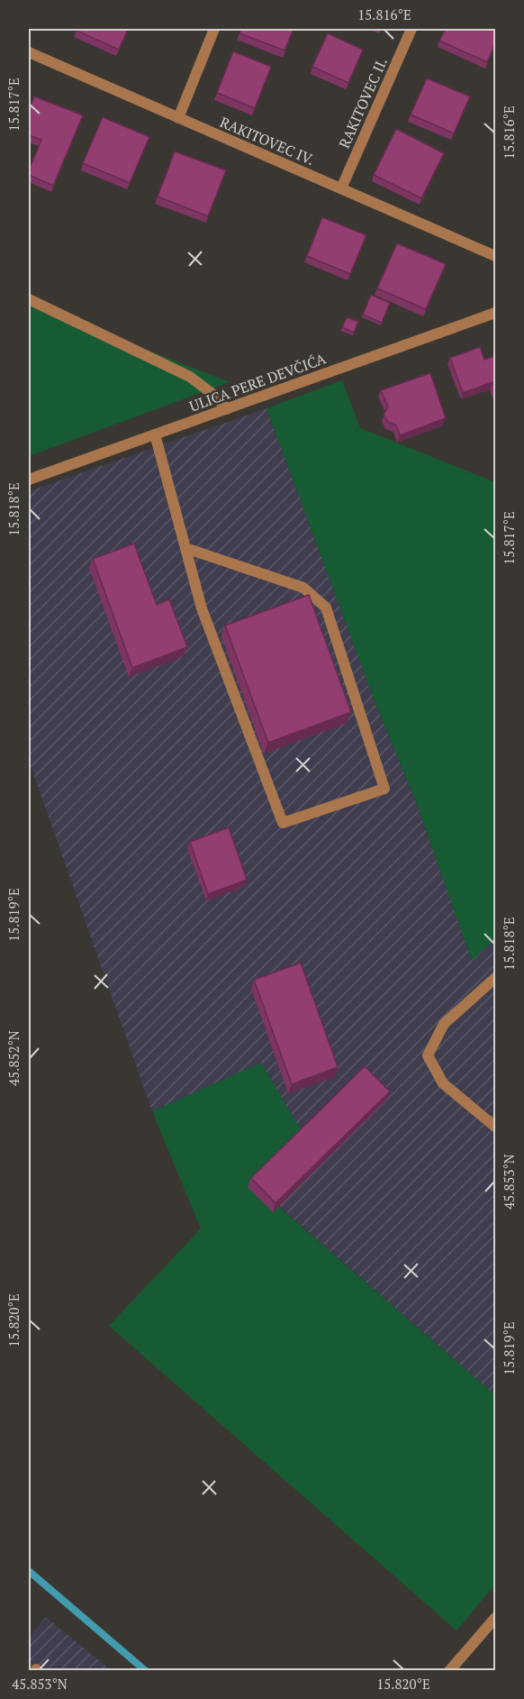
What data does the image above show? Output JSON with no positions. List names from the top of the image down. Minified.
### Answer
{"streets":{"street":["RAKITOVEC II.","RAKITOVEC IV.","ULICA PERE DEVČIĆA"]},"crossings":[["RAKITOVEC II.","RAKITOVEC IV."]],"coordinates":["15.816°E","15.817°E","15.818°E","15.819°E","45.852°N","45.853°N","15.820°E"]}
